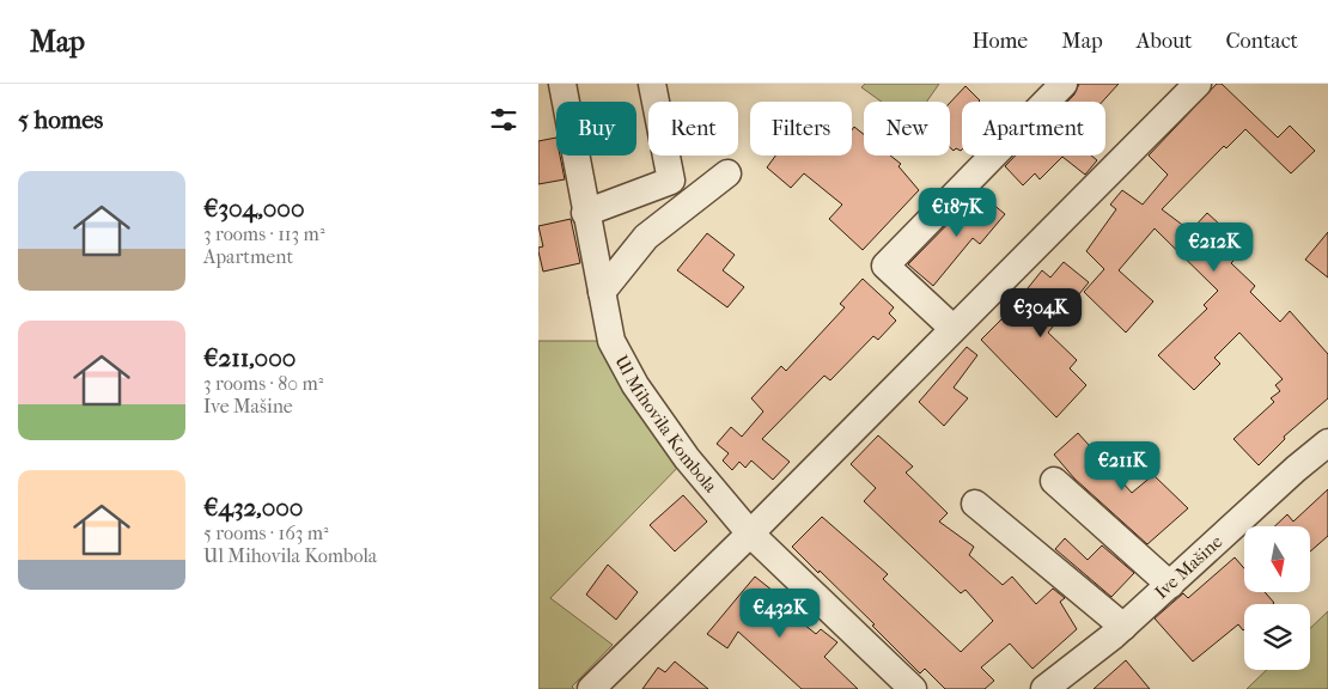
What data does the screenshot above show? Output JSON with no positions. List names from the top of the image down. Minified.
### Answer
{"streets":{"street":["Ul Mihovila Kombola","Ive Mašine"]},"north":"bottom","page":{"header":"Map","nav":["Home","Map","About","Contact"],"heading":"5 homes","chip":["Buy","Rent","Filters","New","Apartment"],"list":[{"name":"€304,000","note":"3 rooms · 113 m² · Apartment"},{"name":"€211,000","note":"3 rooms · 80 m² · Ive Mašine"},{"name":"€432,000","note":"5 rooms · 163 m² · Ul Mihovila Kombola"}],"price":["€187K","€212K","€304K","€211K","€432K"]}}
